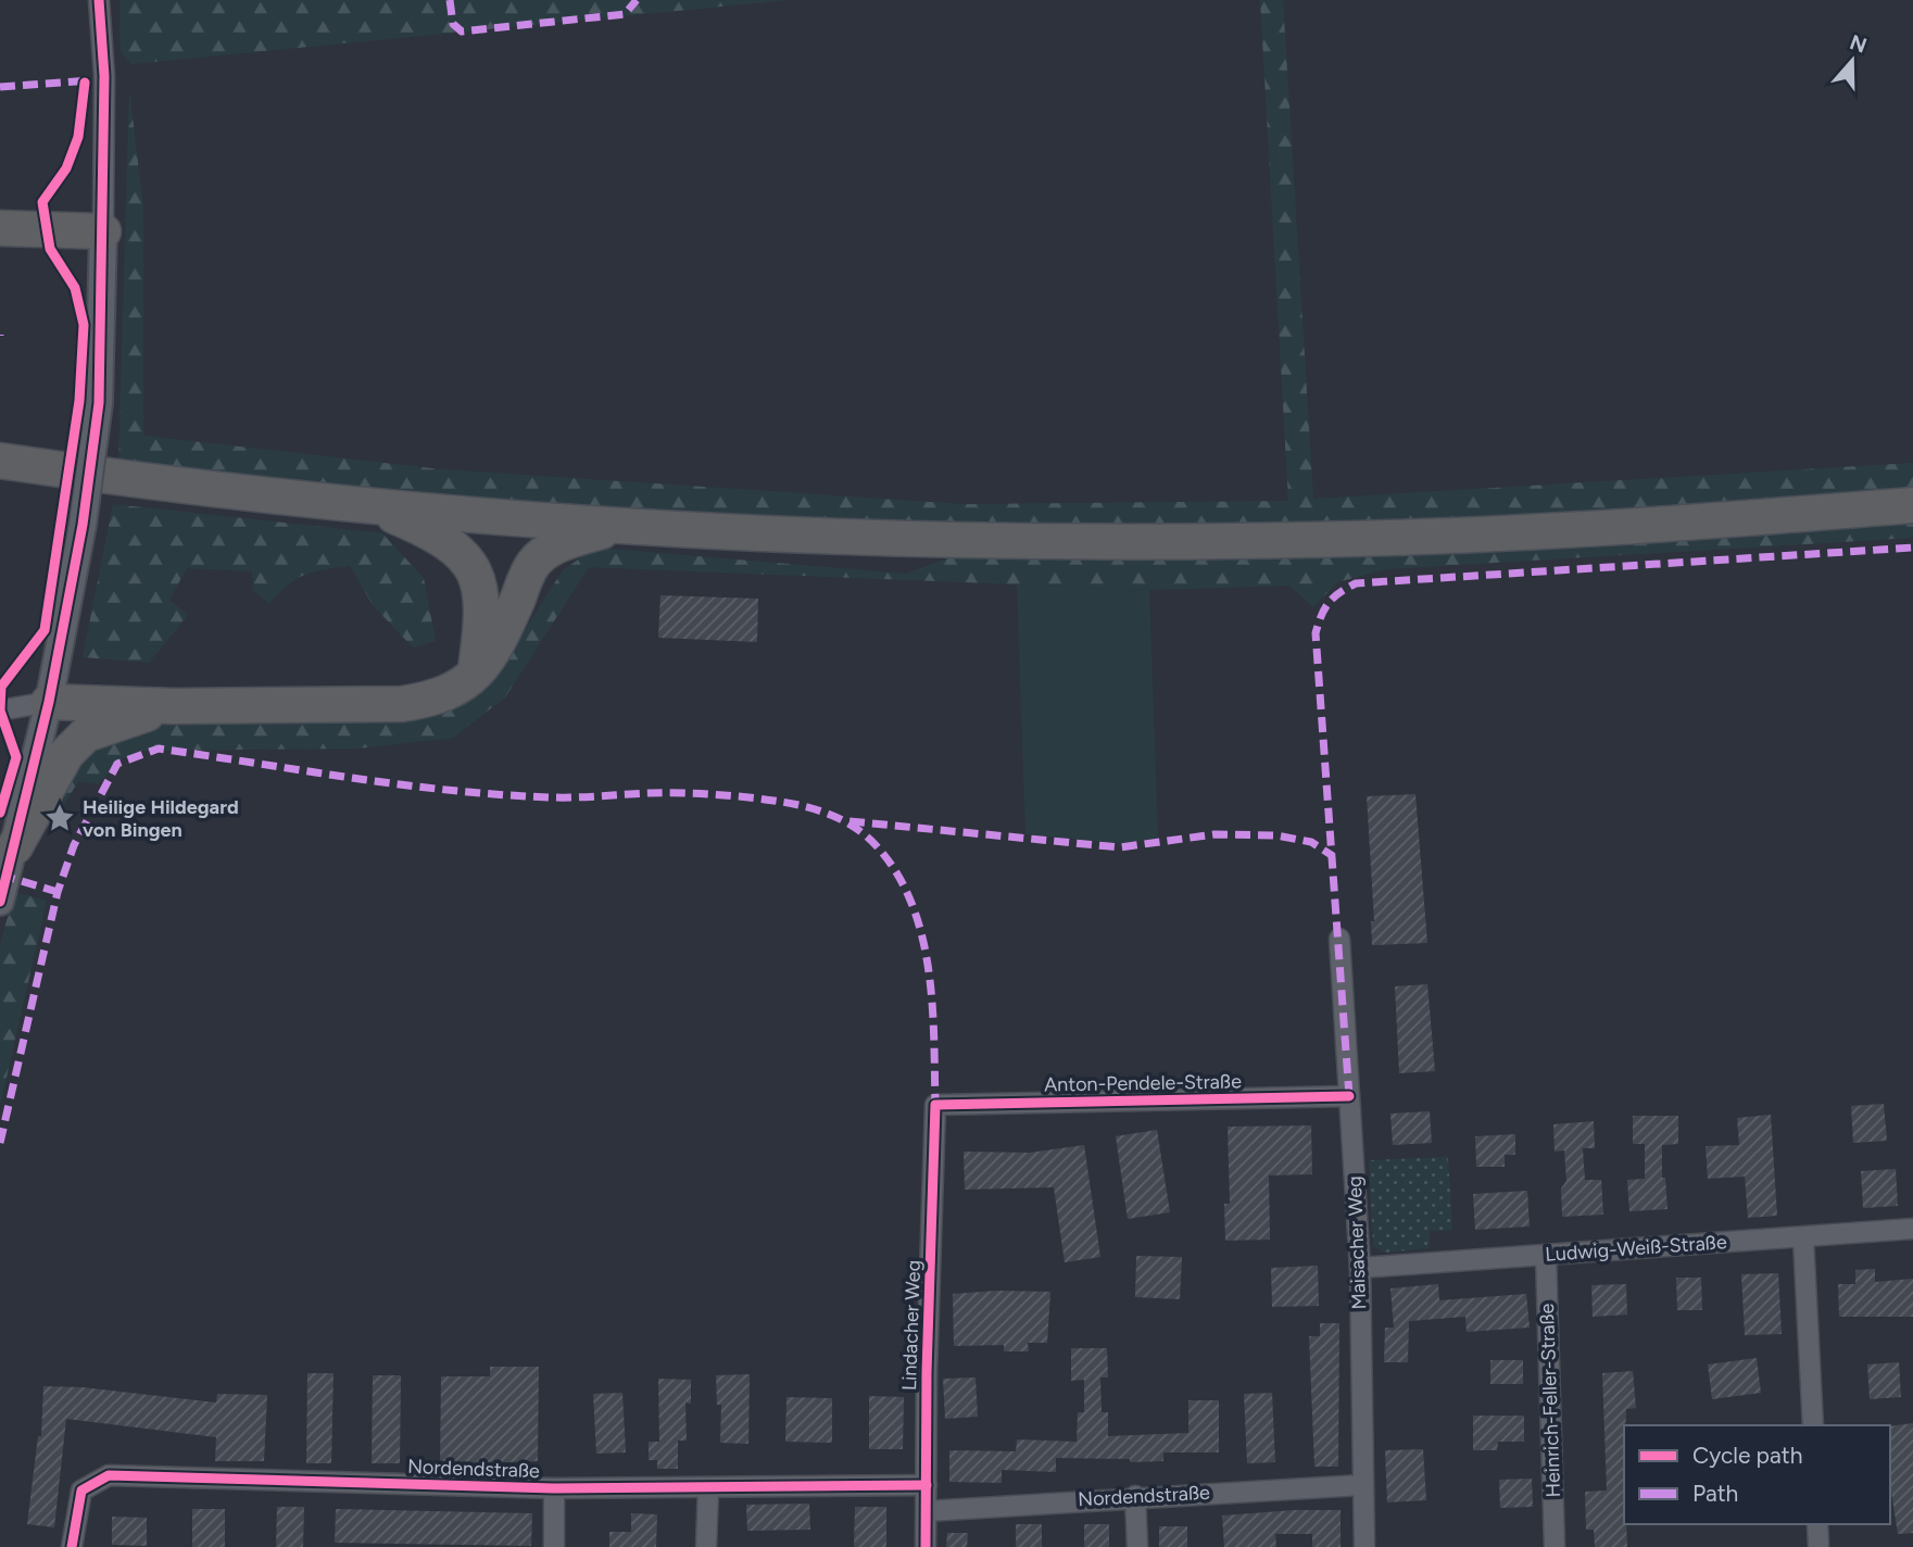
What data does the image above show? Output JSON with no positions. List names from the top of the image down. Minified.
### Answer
{"streets":{"street":["Anton-Pendele-Straße","Maisacher Weg","Ludwig-Weiß-Straße","Lindacher Weg","Heinrich-Feller-Straße","Nordendstraße"]},"crossings":[["Anton-Pendele-Straße","Maisacher Weg"],["Anton-Pendele-Straße","Lindacher Weg"],["Maisacher Weg","Ludwig-Weiß-Straße"],["Maisacher Weg","Nordendstraße"],["Ludwig-Weiß-Straße","Heinrich-Feller-Straße"],["Lindacher Weg","Nordendstraße"]],"places":{"place":["Heilige Hildegard von Bingen"]},"legend":["Cycle path","Path"],"north":"top"}
